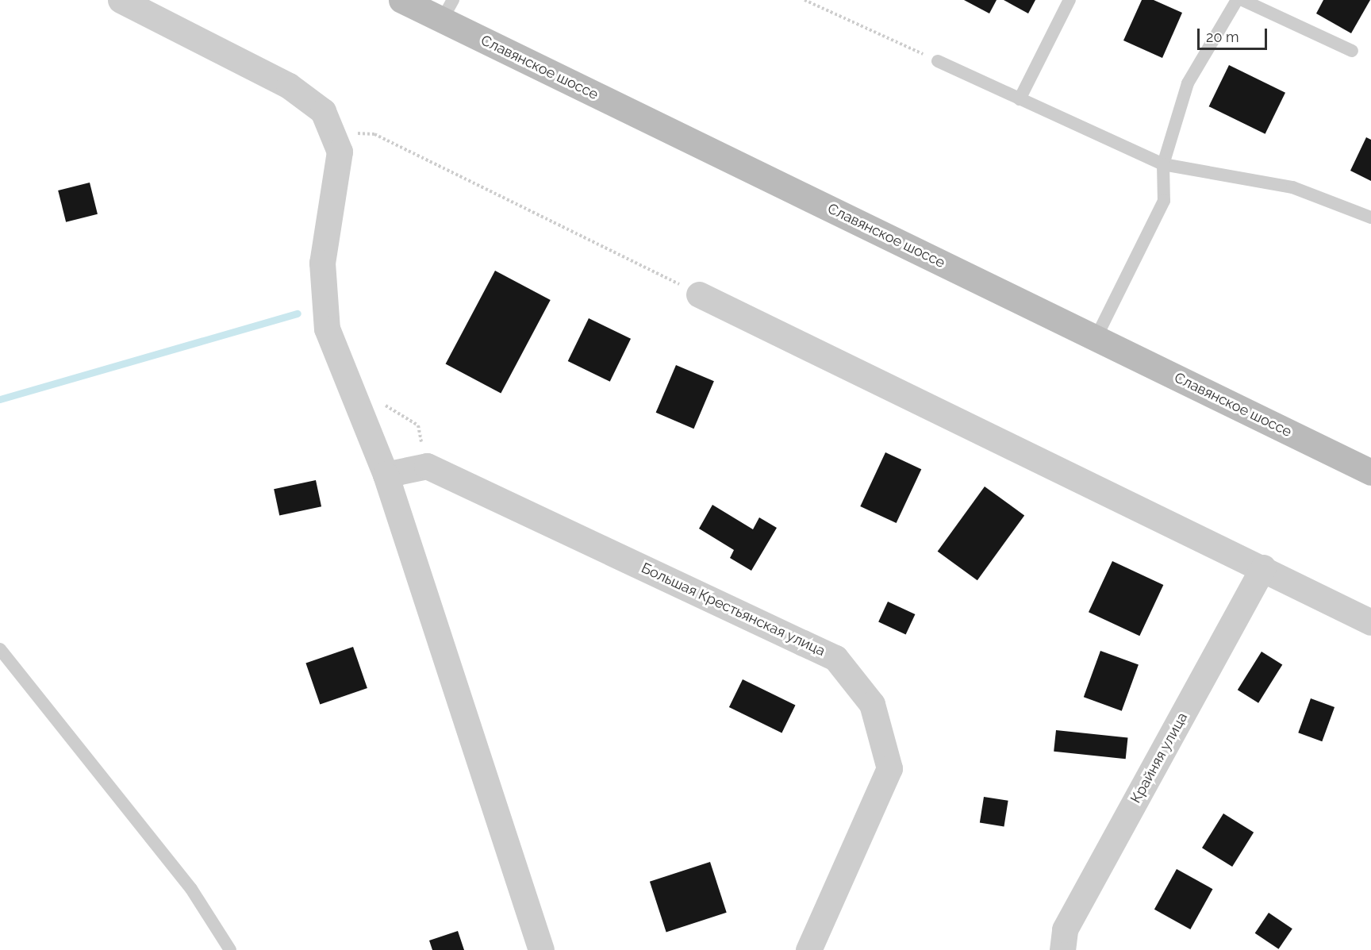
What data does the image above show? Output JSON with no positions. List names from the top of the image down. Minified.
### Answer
{"streets":{"main road":["Славянское шоссе"],"street":["Большая Крестьянская улица","Крайняя улица"]},"scale_bar":"20 m"}
